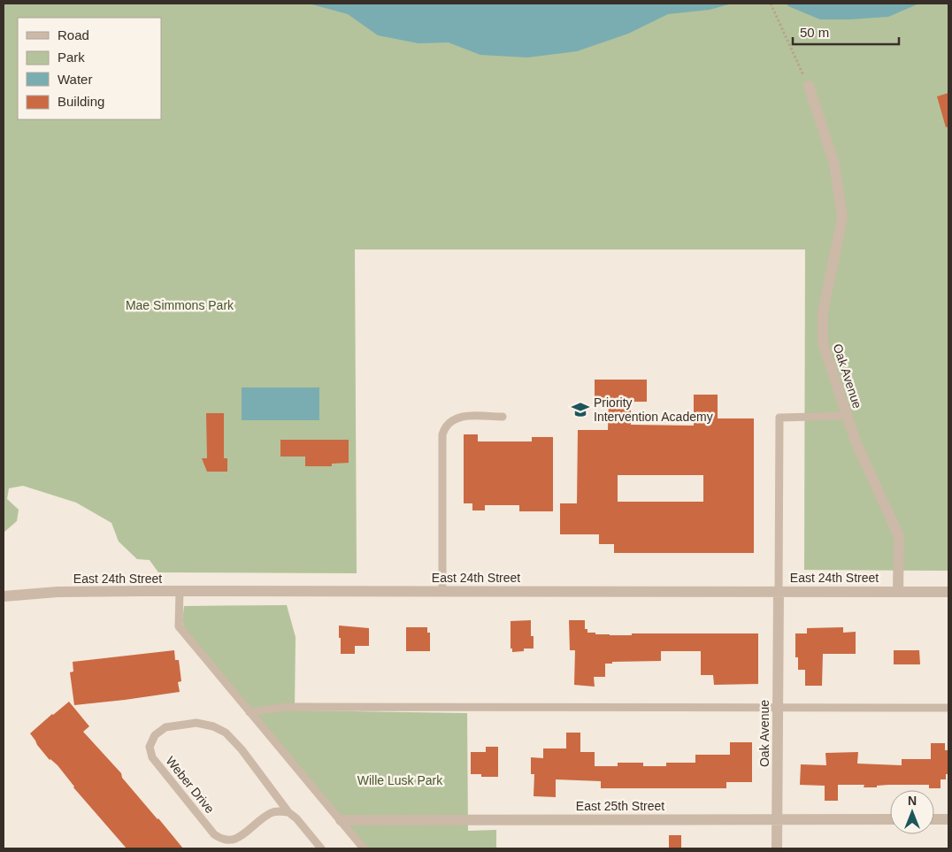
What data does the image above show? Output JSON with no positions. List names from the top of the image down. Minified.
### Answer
{"streets":{"street":["Oak Avenue","East 24th Street","East 25th Street"],"lane":["Weber Drive"]},"crossings":[["Oak Avenue","East 24th Street"],["Oak Avenue","East 25th Street"]],"parks":["Mae Simmons Park","Wille Lusk Park"],"places":{"school or university":["Priority Intervention Academy"]},"legend":["Road","Park","Water","Building"],"scale_bar":"50 m","north":"top"}
